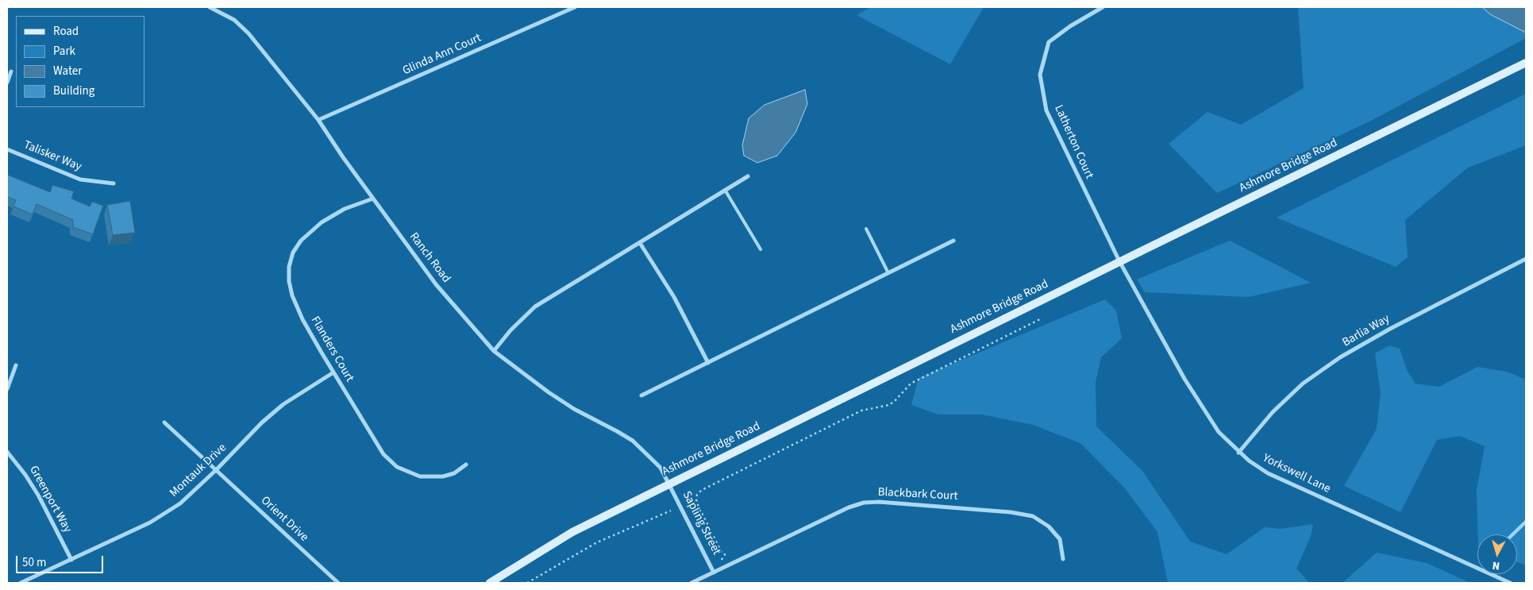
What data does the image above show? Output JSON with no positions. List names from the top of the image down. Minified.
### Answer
{"streets":{"main road":["Ashmore Bridge Road"],"street":["Glinda Ann Court","Latherton Court","Talisker Way","Ranch Road","Barlia Way","Flanders Court","Montauk Drive","Yorkswell Lane","Blackbark Court","Greenport Way","Orient Drive","Sapling Street"]},"crossings":[["Glinda Ann Court","Ranch Road"],["Latherton Court","Ashmore Bridge Road"],["Latherton Court","Yorkswell Lane"],["Ashmore Bridge Road","Ranch Road"],["Ashmore Bridge Road","Yorkswell Lane"],["Ashmore Bridge Road","Sapling Street"],["Ranch Road","Flanders Court"],["Ranch Road","Sapling Street"],["Barlia Way","Yorkswell Lane"],["Flanders Court","Montauk Drive"],["Montauk Drive","Greenport Way"],["Montauk Drive","Orient Drive"],["Blackbark Court","Sapling Street"]],"legend":["Road","Park","Water","Building"],"scale_bar":"50 m","north":"bottom"}
